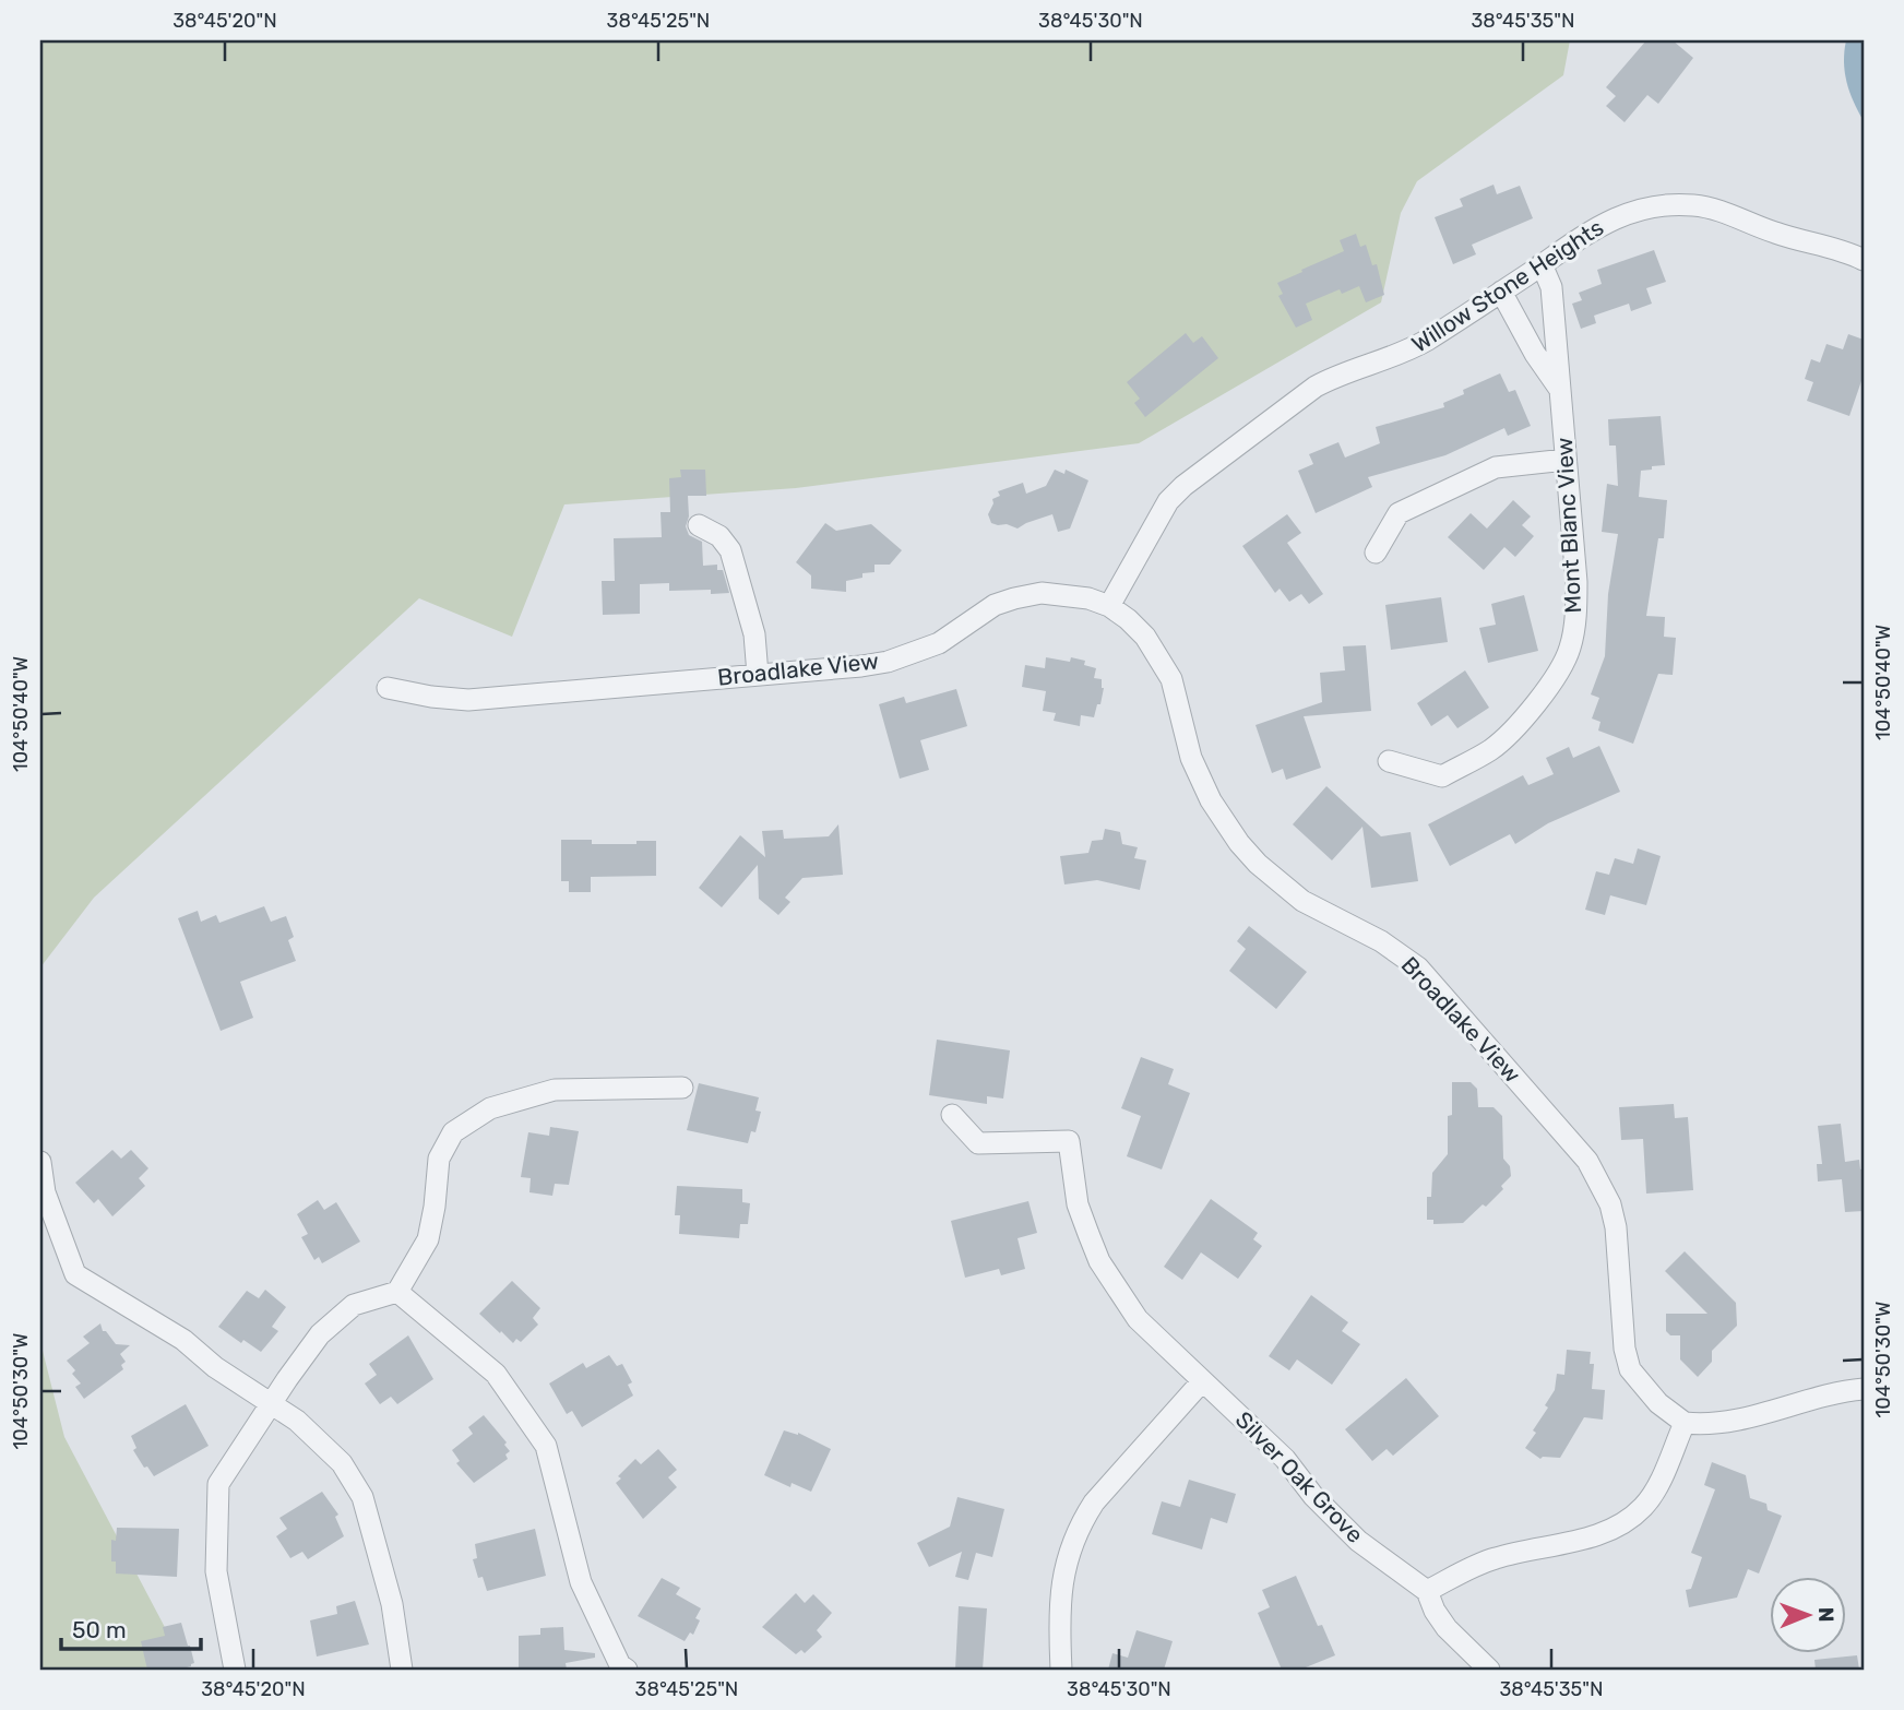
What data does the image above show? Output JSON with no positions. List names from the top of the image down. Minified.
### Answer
{"streets":{"street":["Willow Stone Heights","Mont Blanc View","Broadlake View","Silver Oak Grove"]},"crossings":[["Willow Stone Heights","Mont Blanc View"],["Willow Stone Heights","Broadlake View"]],"scale_bar":"50 m","north":"right","coordinates":["38°45'20\"N","38°45'25\"N","38°45'30\"N","38°45'35\"N","104°50'40\"W","104°50'30\"W"]}
